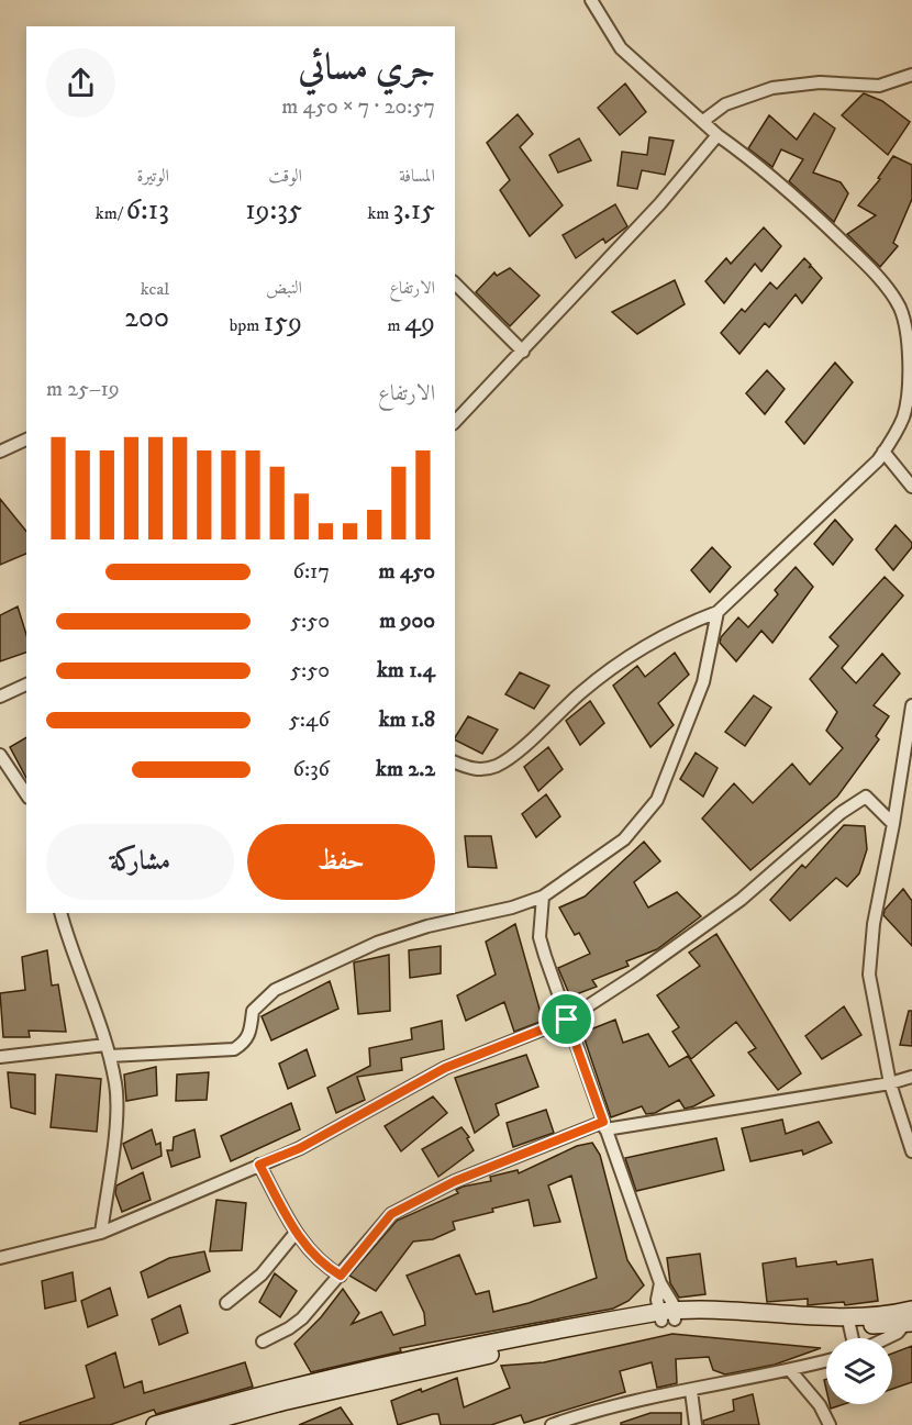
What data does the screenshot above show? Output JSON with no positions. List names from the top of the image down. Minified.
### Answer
{"page":{"heading":["جري مسائي","20:57 · 7 × 450 m"],"stats":[["المسافة","3.15 km"],["الوقت","19:35"],["الوتيرة","6:13 /km"],["الارتفاع","49 m"],["النبض","159 bpm"],["kcal","200"]],"chart":["الارتفاع","19–25 m"],"list":[{"name":"450 m","note":"6:17"},{"name":"900 m","note":"5:50"},{"name":"1.4 km","note":"5:50"},{"name":"1.8 km","note":"5:46"},{"name":"2.2 km","note":"6:36"}],"buttons":["حفظ","مشاركة"]}}
